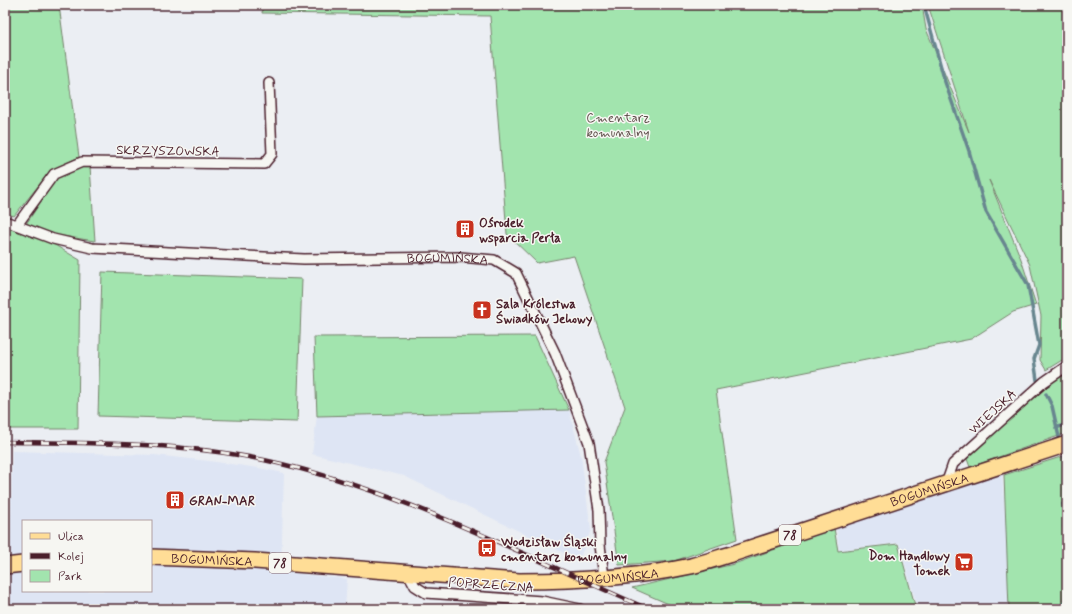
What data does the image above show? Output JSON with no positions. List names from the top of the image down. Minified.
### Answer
{"streets":{"main road":["BOGUMIŃSKA","78"],"street":["SKRZYSZOWSKA","WIEJSKA","POPRZECZNA"]},"crossings":[["SKRZYSZOWSKA","BOGUMIŃSKA"],["BOGUMIŃSKA","WIEJSKA"],["BOGUMIŃSKA","POPRZECZNA"]],"parks":["Cmentarz komunalny"],"places":{"building":["Ośrodek wsparcia Perła","GRAN-MAR"],"church":["Sala Królestwa Świadków Jehowy"],"bus stop":["Wodzisław Śląski cmentarz komunalny"],"supermarket":["Dom Handlowy Tomek"]},"legend":["Ulica","Kolej","Park"]}
